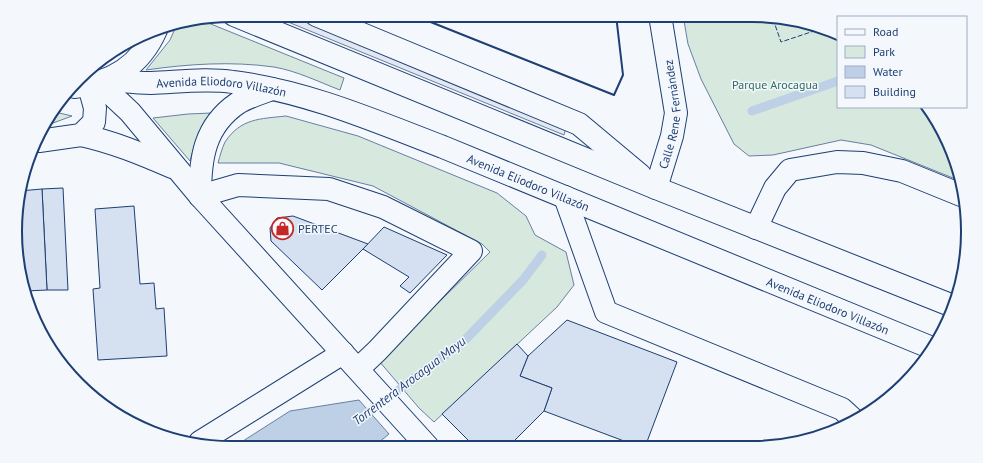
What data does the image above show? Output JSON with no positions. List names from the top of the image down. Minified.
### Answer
{"streets":{"main road":["Avenida Eliodoro Villazón","Calle Rene Fernández"]},"water":["Torrentera Arocagua Mayu"],"parks":["Parque Arocagua"],"places":{"shop":["PERTEC"]},"legend":["Road","Park","Water","Building"]}
